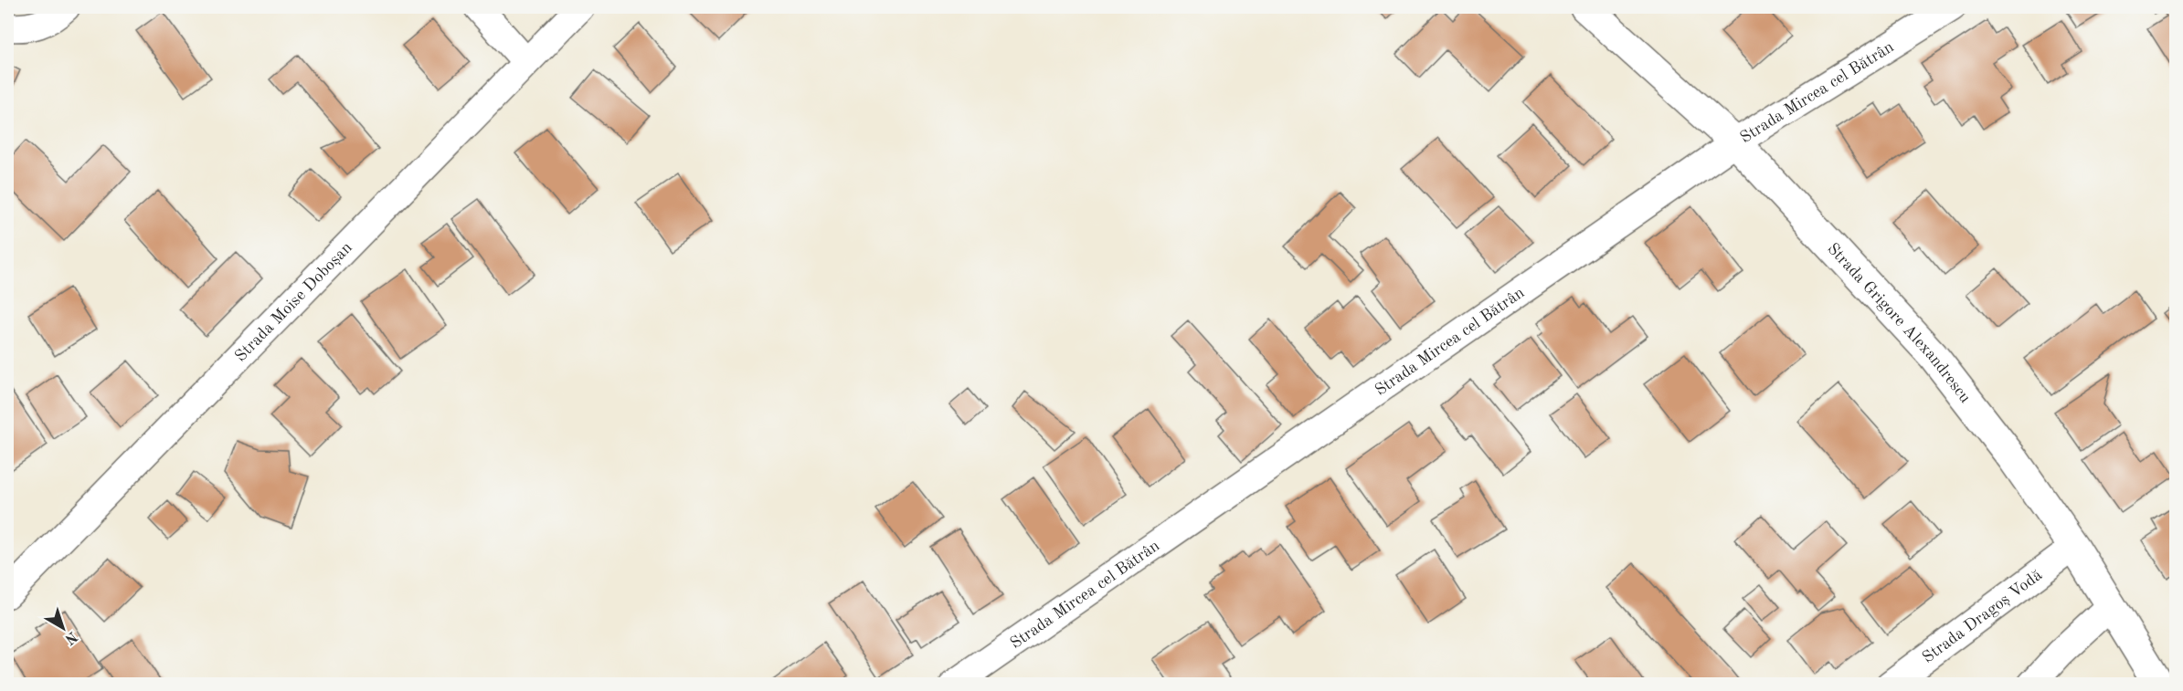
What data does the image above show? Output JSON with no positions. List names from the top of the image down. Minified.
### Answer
{"streets":{"street":["Strada Mircea cel Bătrân","Strada Moise Doboșan","Strada Grigore Alexandrescu","Strada Dragoș Vodă"]},"crossings":[["Strada Mircea cel Bătrân","Strada Grigore Alexandrescu"],["Strada Grigore Alexandrescu","Strada Dragoș Vodă"]],"north":"bottom right"}
